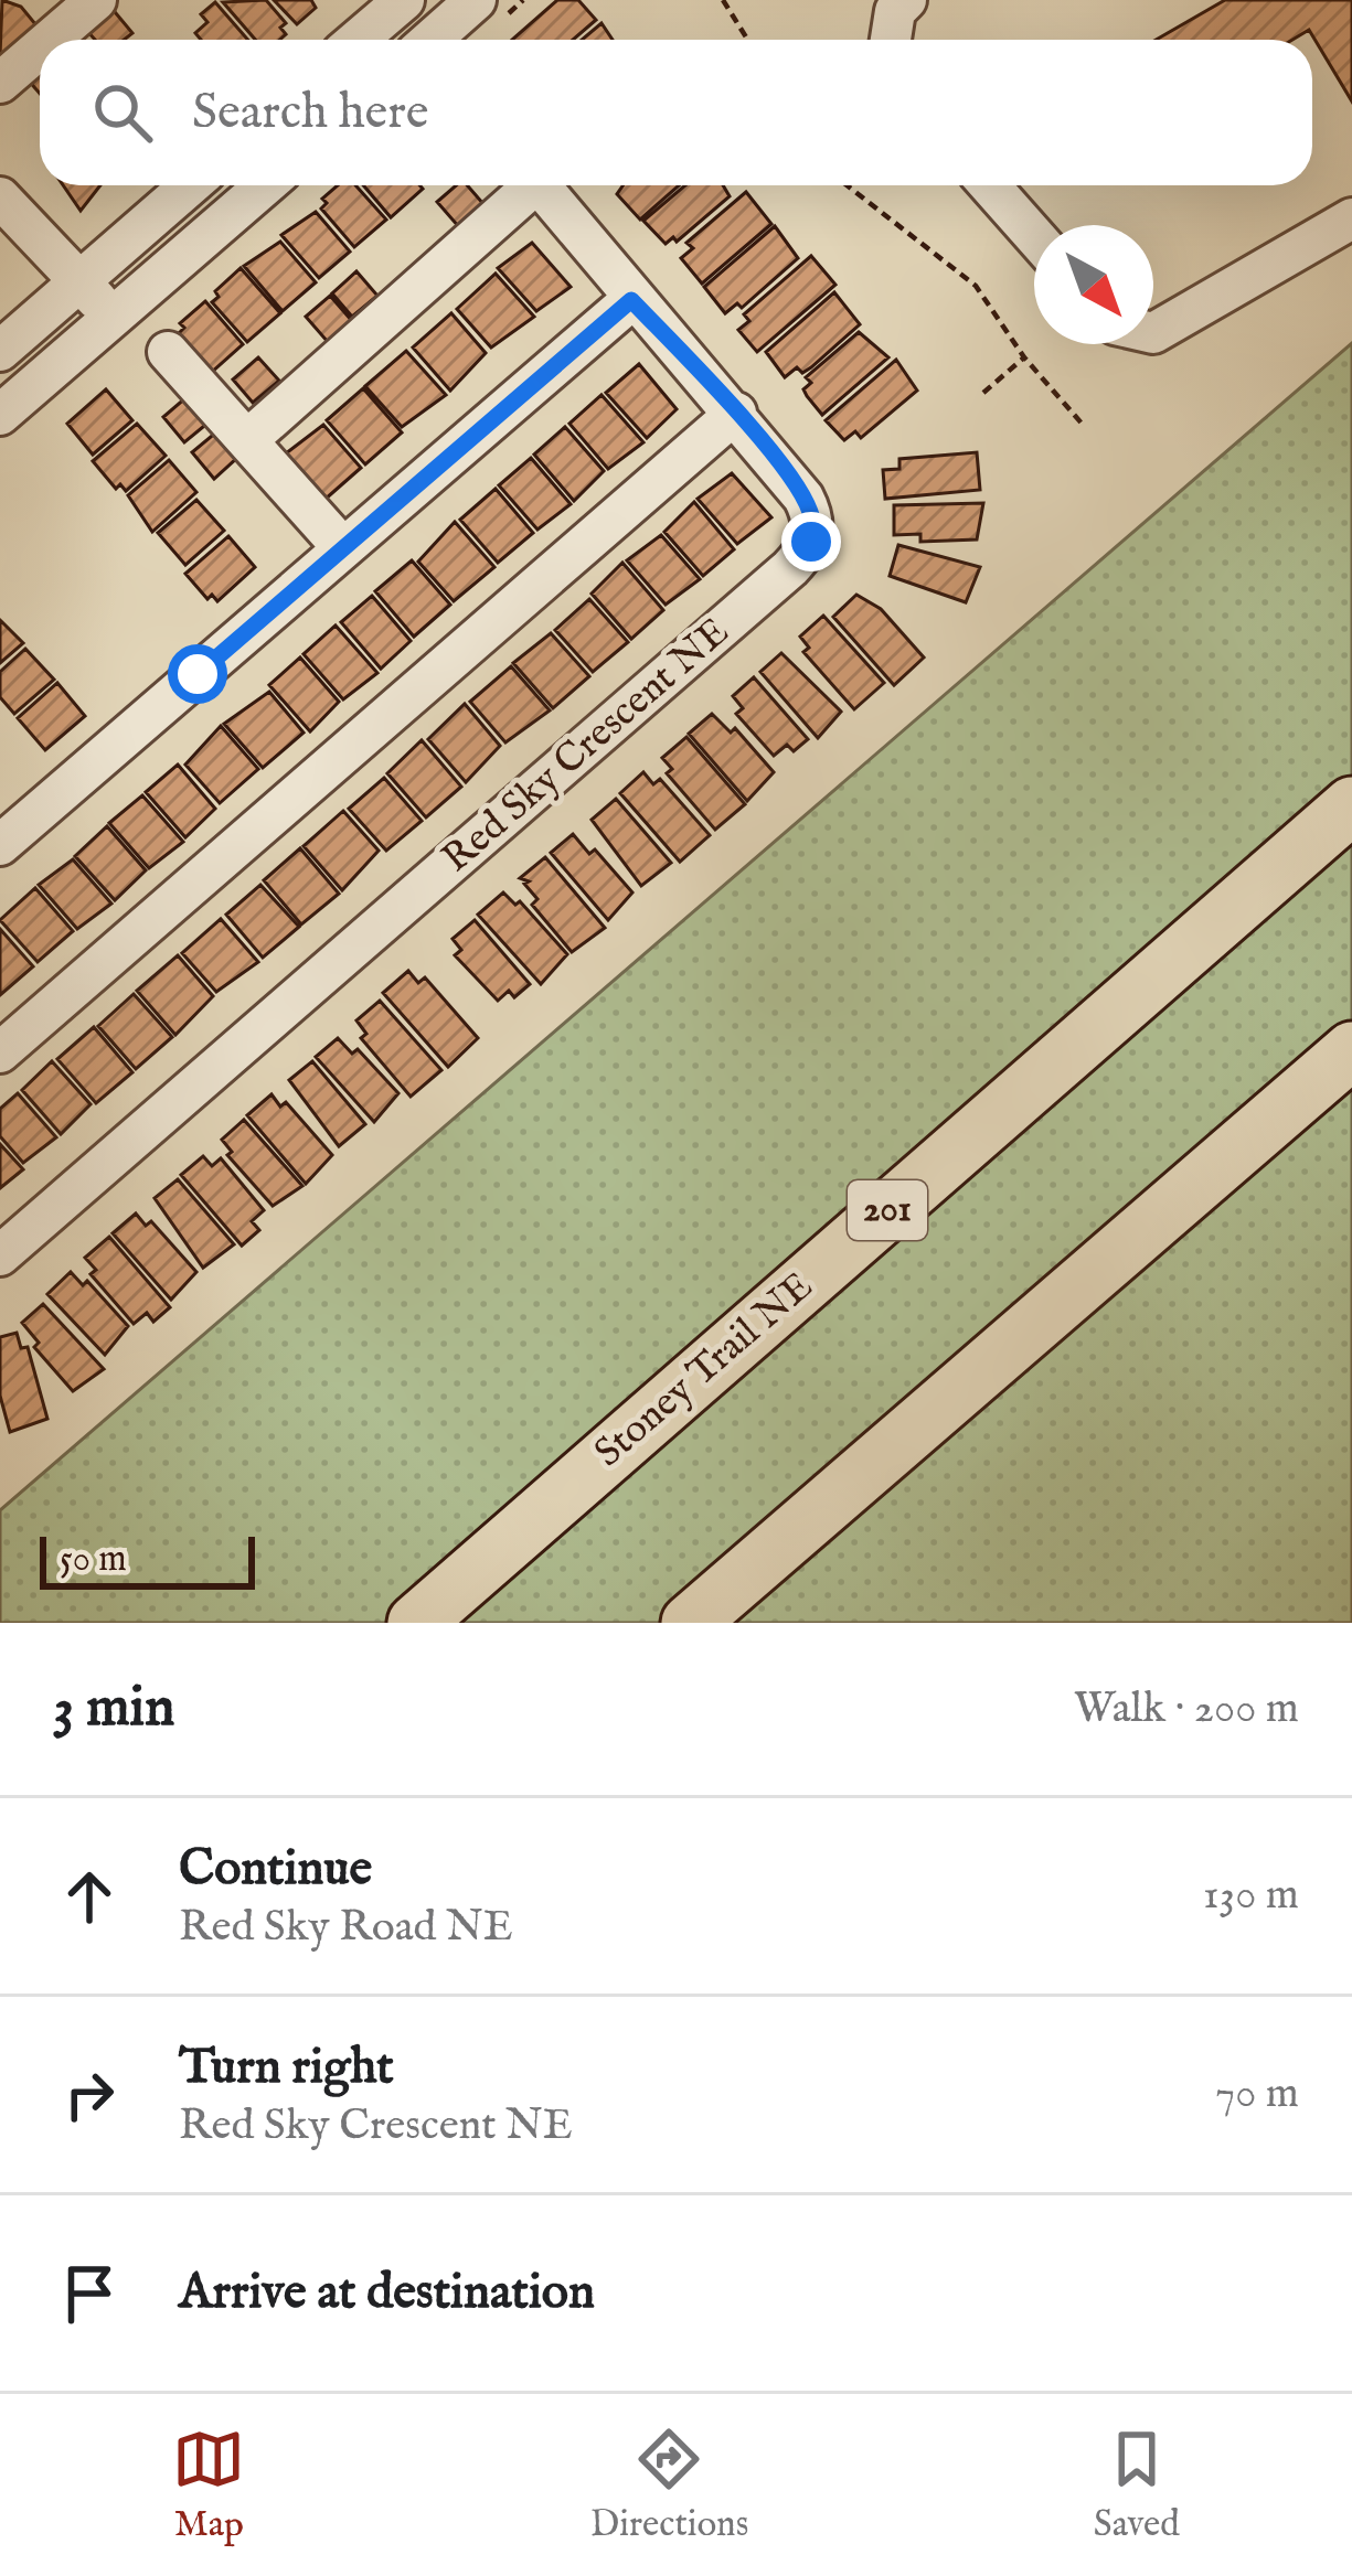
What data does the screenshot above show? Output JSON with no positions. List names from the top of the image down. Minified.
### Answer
{"streets":{"highway":["201","Stoney Trail NE"],"street":["Red Sky Crescent NE"]},"scale_bar":"50 m","north":"bottom right","page":{"search":"Search here","scale":"50 m","heading":["3 min","Walk · 200 m"],"list":[["Continue","Red Sky Road NE","130 m"],["Turn right","Red Sky Crescent NE","70 m"],"Arrive at destination"],"nav":["Map","Directions","Saved"]}}
